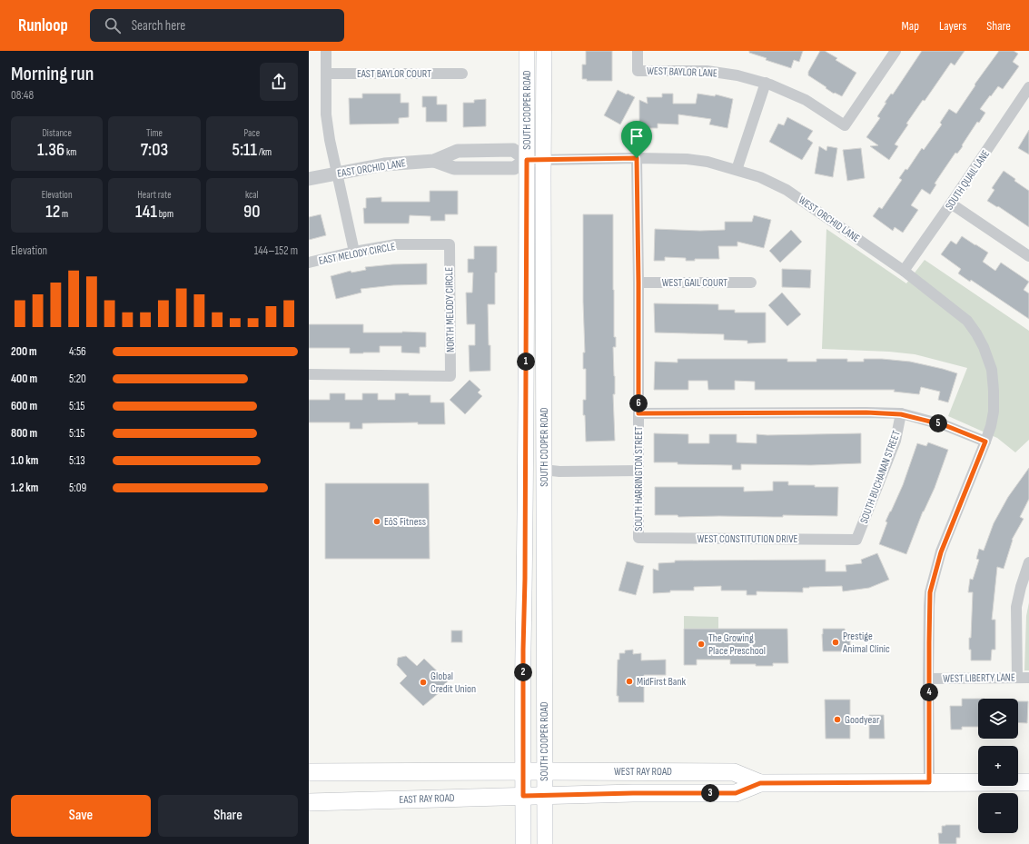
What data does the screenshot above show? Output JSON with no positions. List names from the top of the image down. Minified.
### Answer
{"streets":{"main road":["SOUTH COOPER ROAD","WEST RAY ROAD","EAST RAY ROAD"],"street":["WEST BAYLOR LANE","EAST BAYLOR COURT","EAST ORCHID LANE","SOUTH QUAIL LANE","WEST ORCHID LANE","EAST MELODY CIRCLE","WEST GAIL COURT","NORTH MELODY CIRCLE","SOUTH BUCHANAN STREET","SOUTH HARRINGTON STREET","WEST CONSTITUTION DRIVE","WEST LIBERTY LANE"]},"crossings":[["SOUTH COOPER ROAD","EAST ORCHID LANE"],["SOUTH COOPER ROAD","WEST ORCHID LANE"],["SOUTH COOPER ROAD","WEST RAY ROAD"],["SOUTH COOPER ROAD","EAST RAY ROAD"],["EAST ORCHID LANE","WEST ORCHID LANE"],["SOUTH QUAIL LANE","WEST ORCHID LANE"],["WEST ORCHID LANE","SOUTH HARRINGTON STREET"],["EAST MELODY CIRCLE","NORTH MELODY CIRCLE"],["WEST GAIL COURT","SOUTH HARRINGTON STREET"],["SOUTH BUCHANAN STREET","WEST CONSTITUTION DRIVE"],["SOUTH HARRINGTON STREET","WEST CONSTITUTION DRIVE"],["WEST RAY ROAD","EAST RAY ROAD"]],"places":["EōS Fitness","Prestige Animal Clinic","The Growing Place Preschool","MidFirst Bank","Global Credit Union","Goodyear"],"page":{"header":"Runloop","search":"Search here","nav":["Map","Layers","Share"],"heading":["Morning run","08:48"],"stats":[["Distance","1.36 km"],["Time","7:03"],["Pace","5:11 /km"],["Elevation","12 m"],["Heart rate","141 bpm"],["kcal","90"]],"chart":["Elevation","144–152 m"],"list":[{"name":"200 m","note":"4:56"},{"name":"400 m","note":"5:20"},{"name":"600 m","note":"5:15"},{"name":"800 m","note":"5:15"},{"name":"1.0 km","note":"5:13"},{"name":"1.2 km","note":"5:09"}],"pins":["1","6","5","2","4","3"],"map_buttons":["+","−"],"buttons":["Save","Share"]}}
